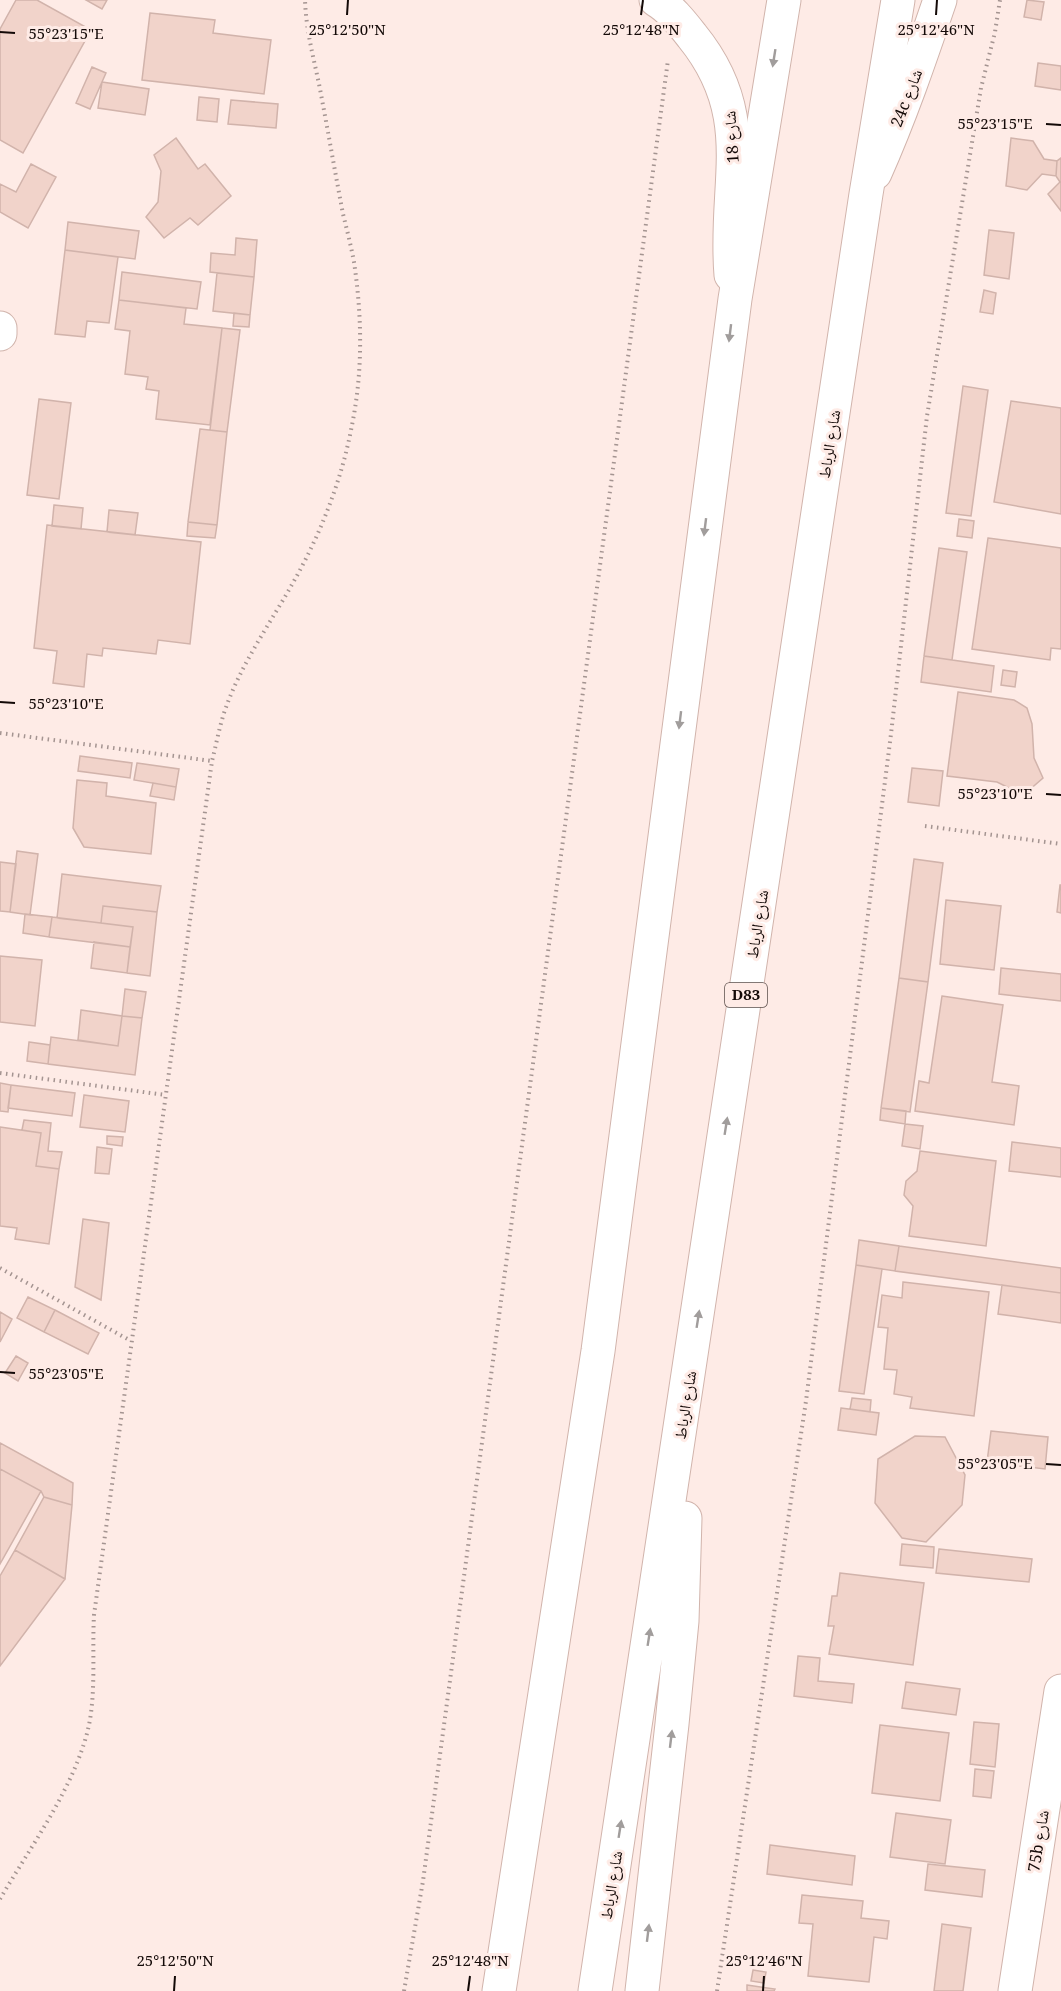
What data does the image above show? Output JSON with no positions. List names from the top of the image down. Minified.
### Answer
{"streets":{"main road":["24c شارع","شارع 18","شارع الرباط","D83","75b شارع"]},"crossings":[["24c شارع","شارع الرباط"]],"coordinates":["25°12'50\"N","25°12'48\"N","25°12'46\"N","55°23'15\"E","55°23'10\"E","55°23'05\"E"]}
